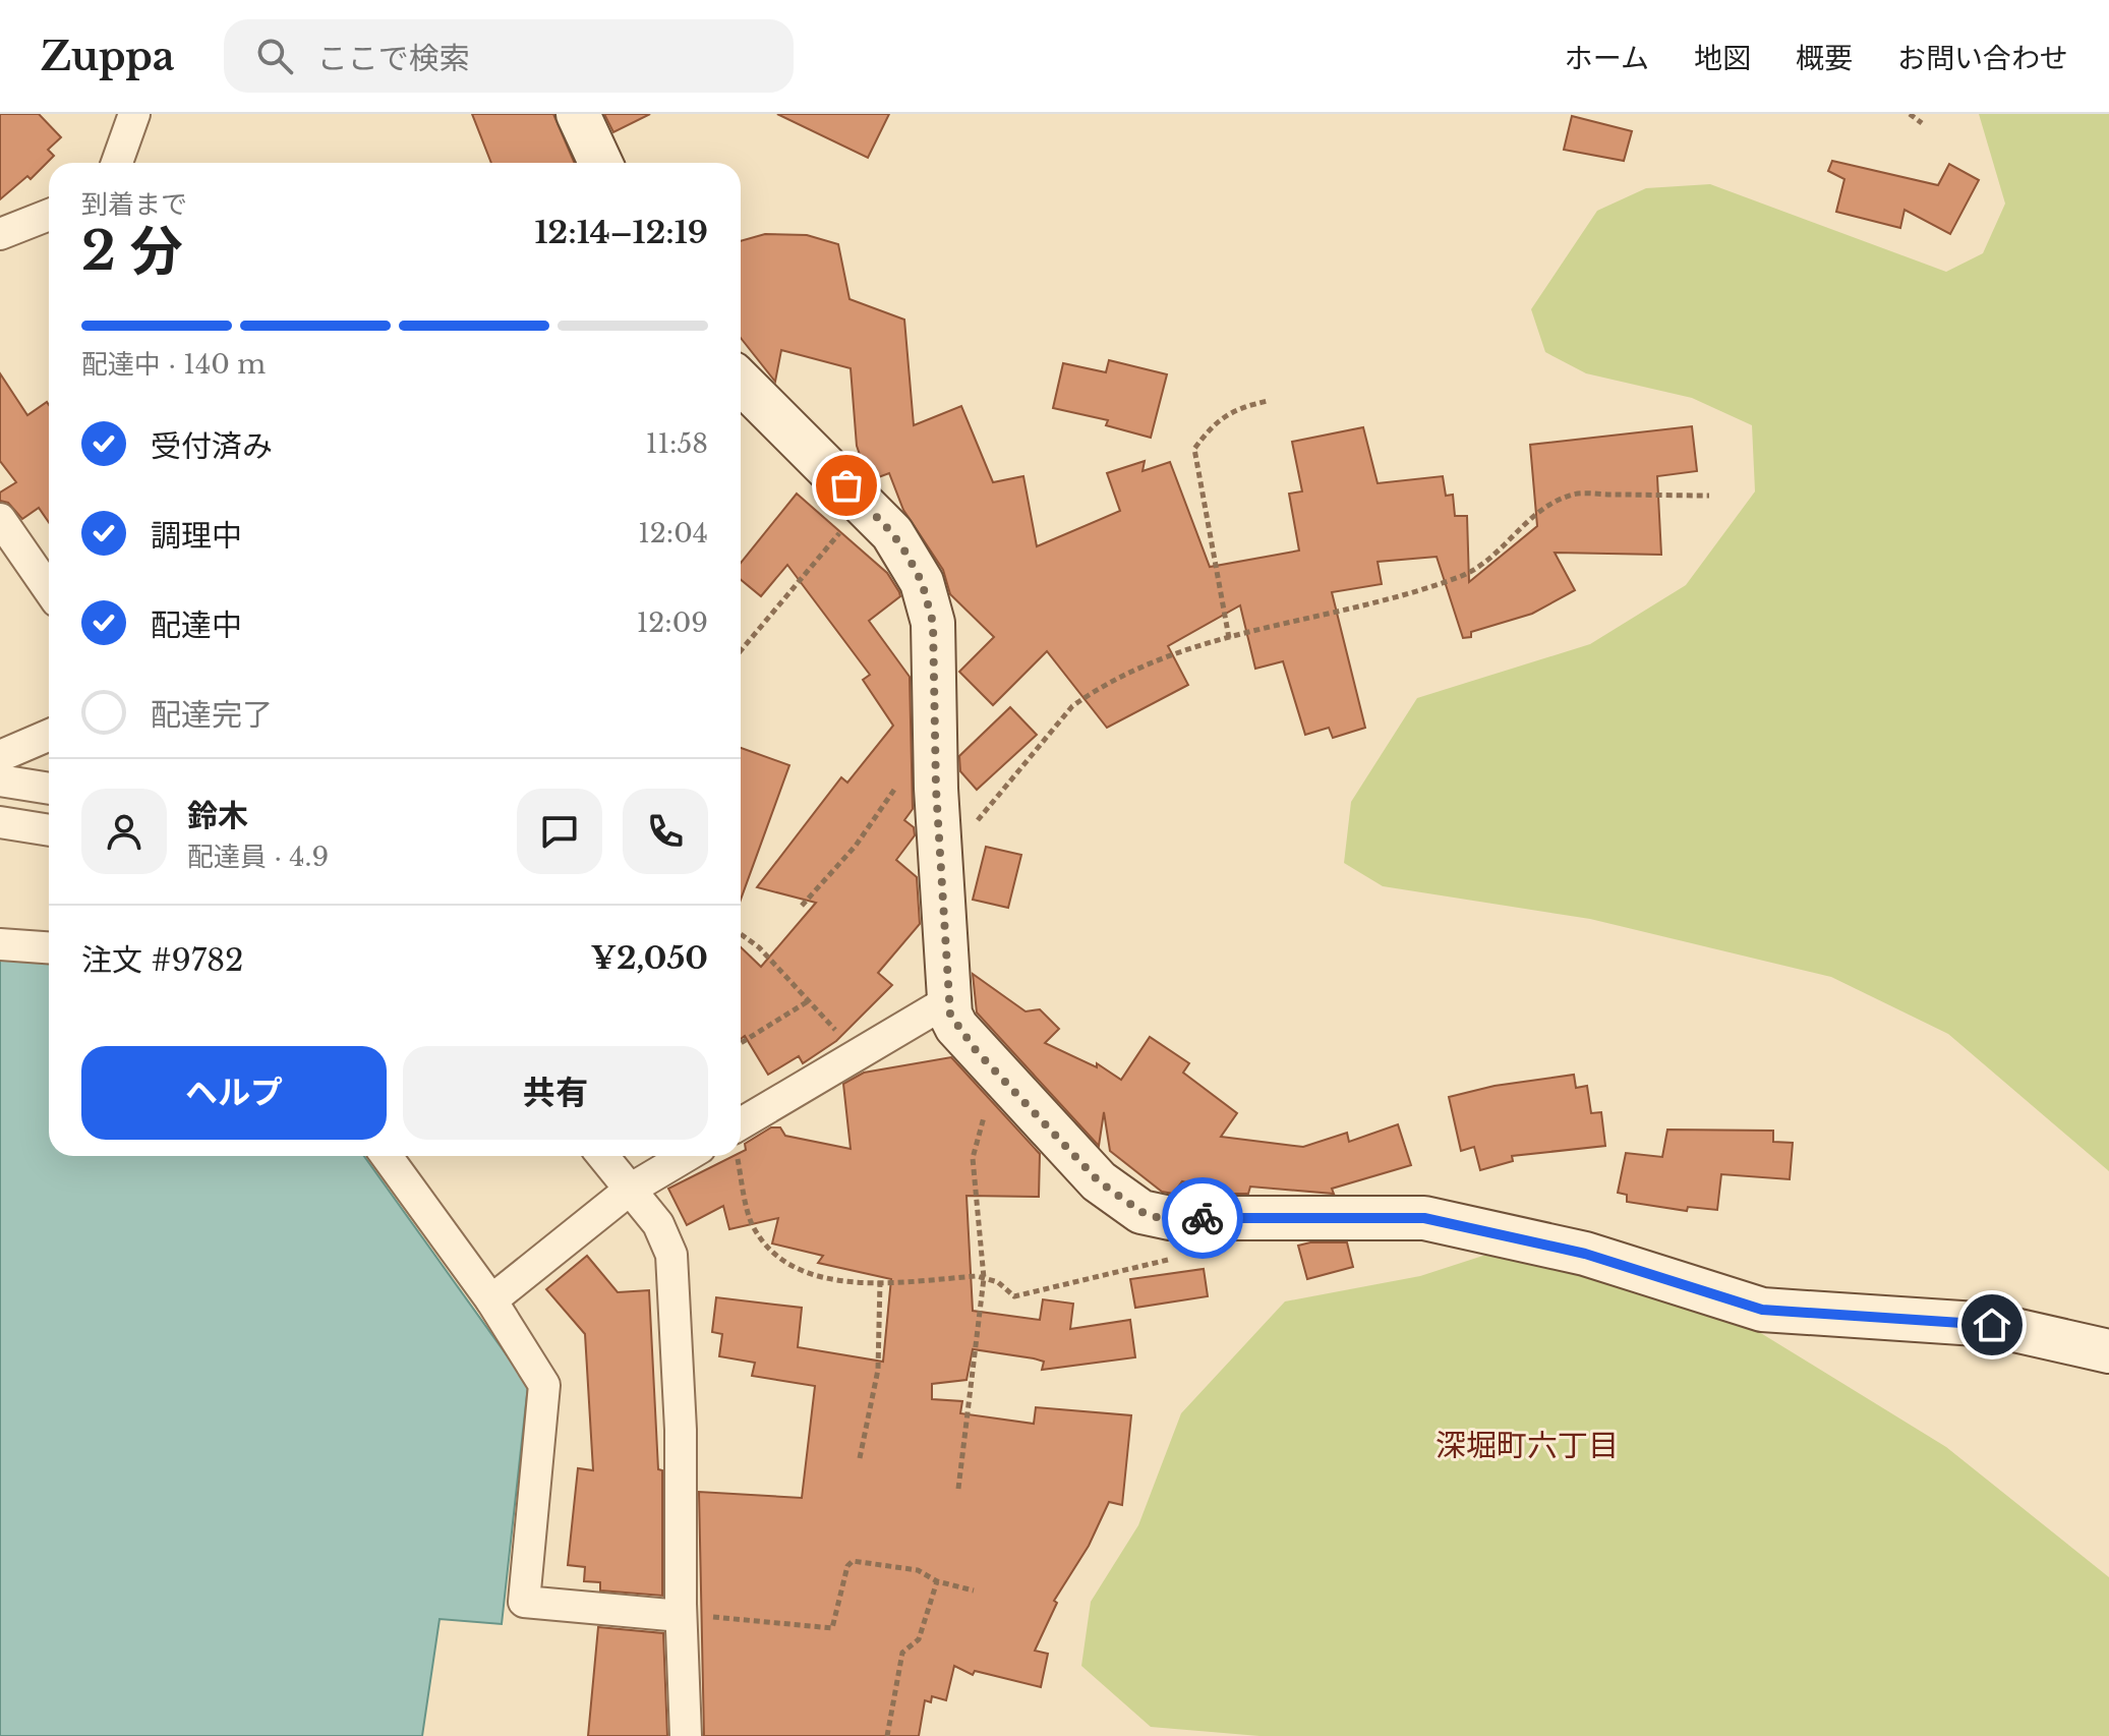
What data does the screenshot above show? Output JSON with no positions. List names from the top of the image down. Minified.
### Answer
{"districts":["深堀町六丁目"],"page":{"header":"Zuppa","search":"ここで検索","nav":["ホーム","地図","概要","お問い合わせ"],"heading":["2 分","到着まで","12:14–12:19"],"panel":["鈴木","配達員 · 4.9","注文 #9782","¥2,050"],"bar":"配達中 · 140 m","list":[["受付済み","11:58"],["調理中","12:04"],["配達中","12:09"],"配達完了"],"buttons":["ヘルプ","共有"]}}
